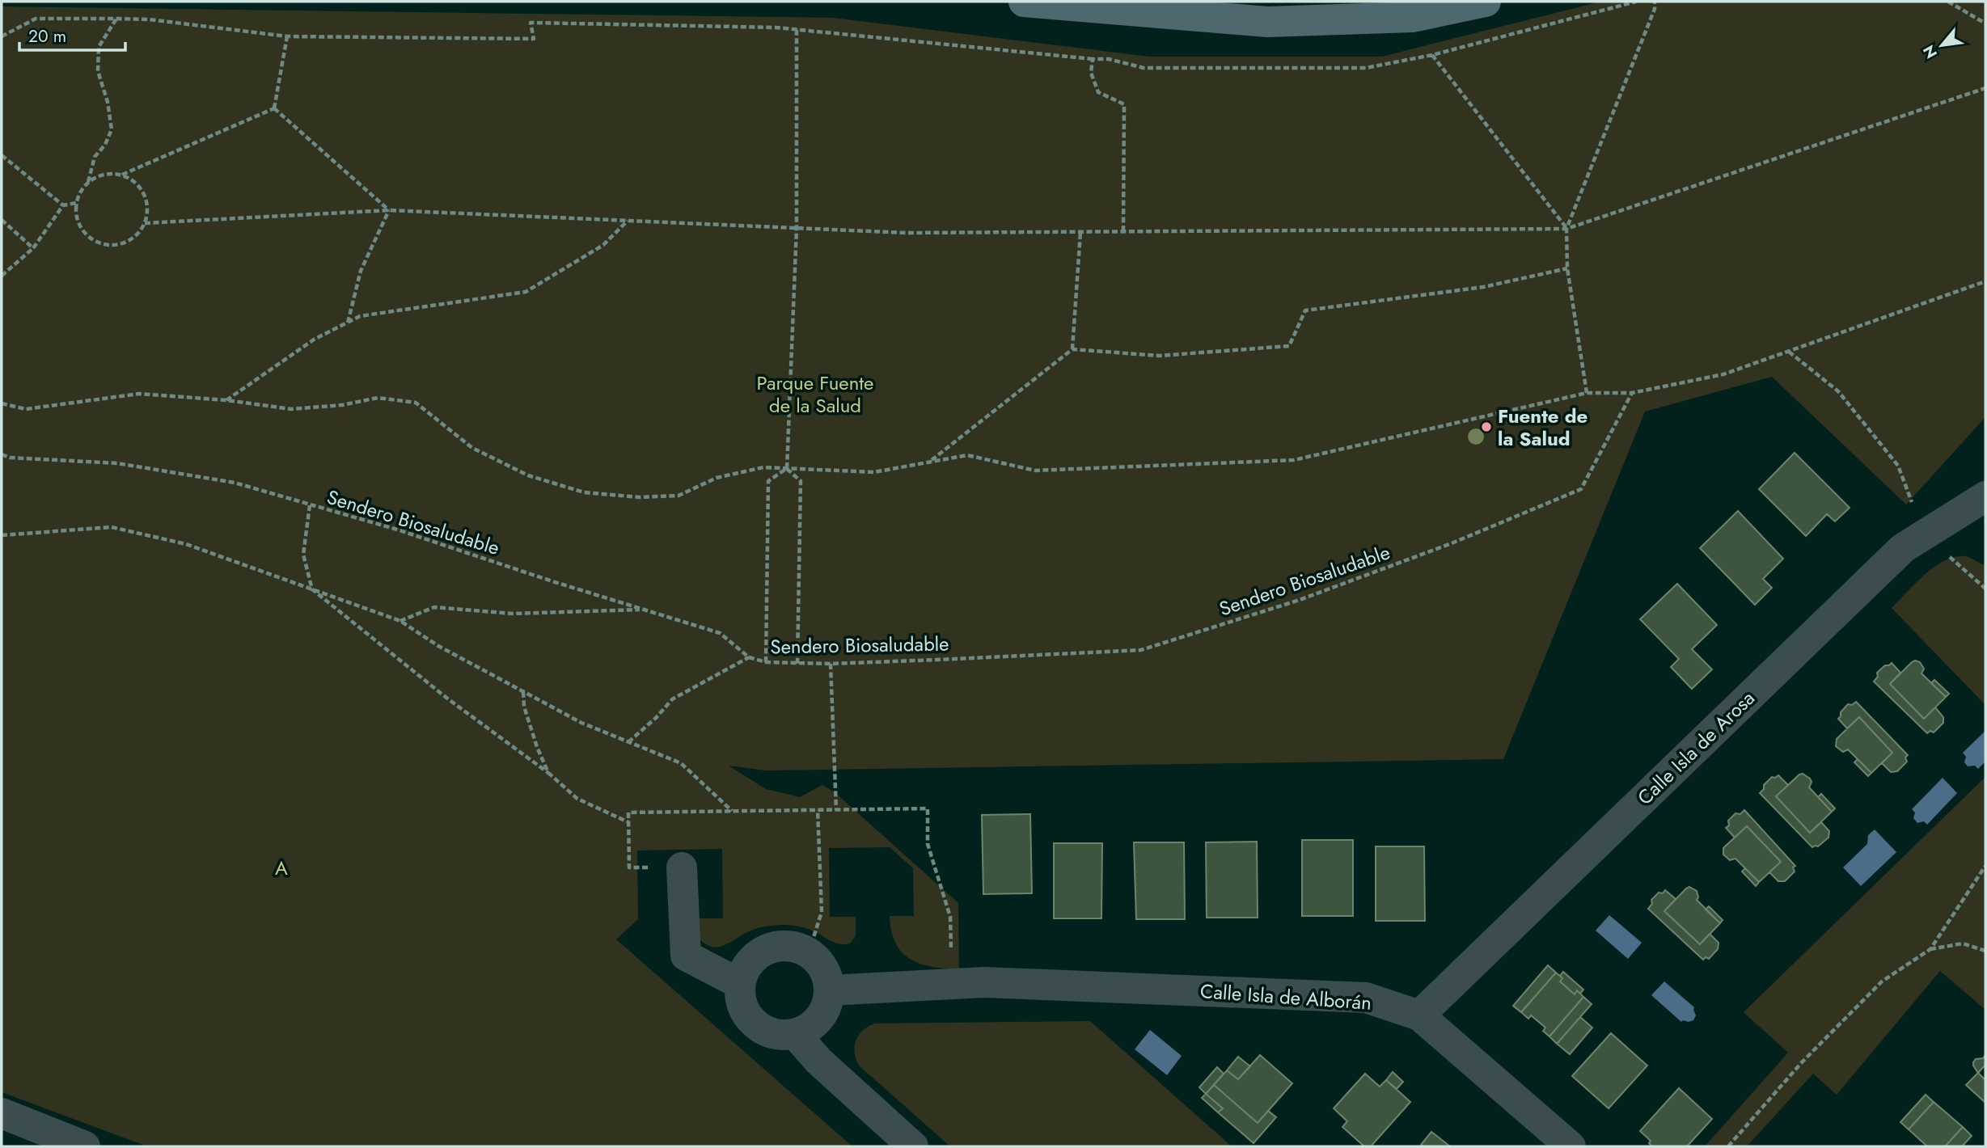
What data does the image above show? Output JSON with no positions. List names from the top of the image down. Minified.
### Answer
{"streets":{"street":["Calle Isla de Arosa","Calle Isla de Alborán"],"path":["Sendero Biosaludable"]},"crossings":[["Calle Isla de Arosa","Calle Isla de Alborán"]],"parks":["Parque Fuente de la Salud","A"],"places":["Fuente de la Salud"],"scale_bar":"20 m","north":"bottom left"}
